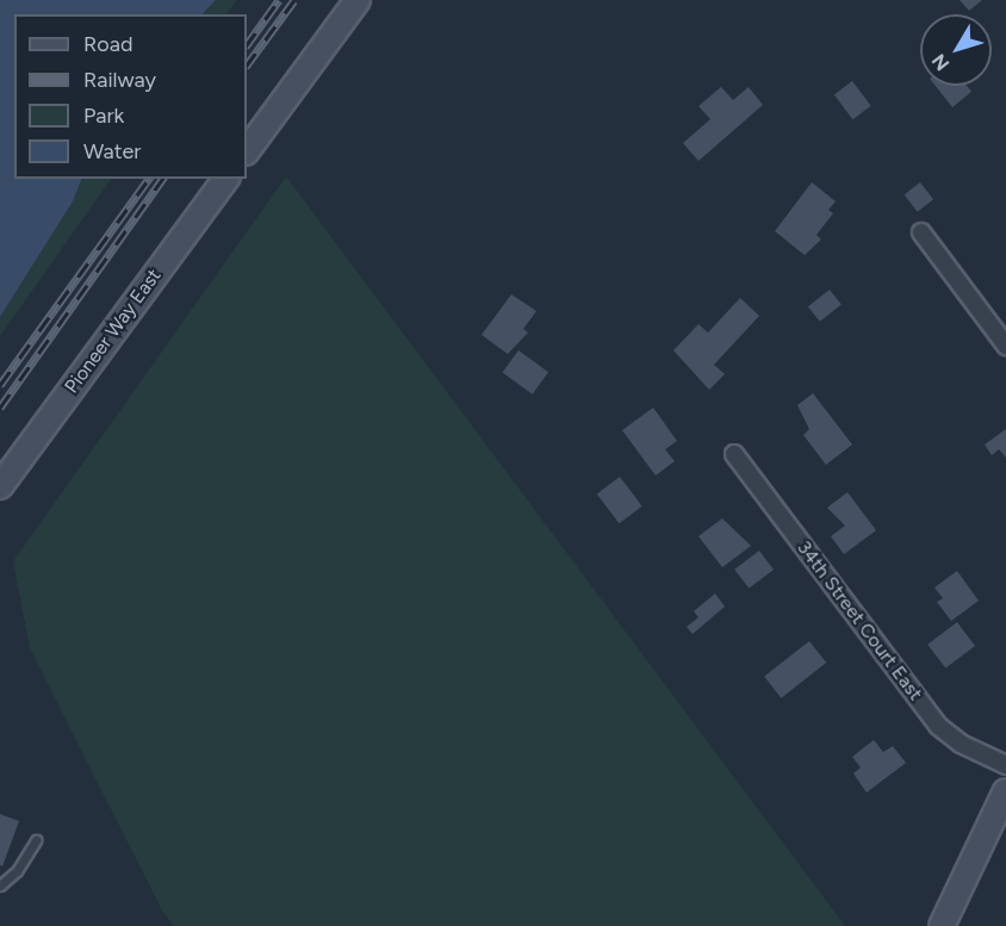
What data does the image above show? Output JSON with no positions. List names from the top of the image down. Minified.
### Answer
{"streets":{"main road":["Pioneer Way East"],"street":["34th Street Court East"]},"legend":["Road","Railway","Park","Water"],"north":"bottom left"}
